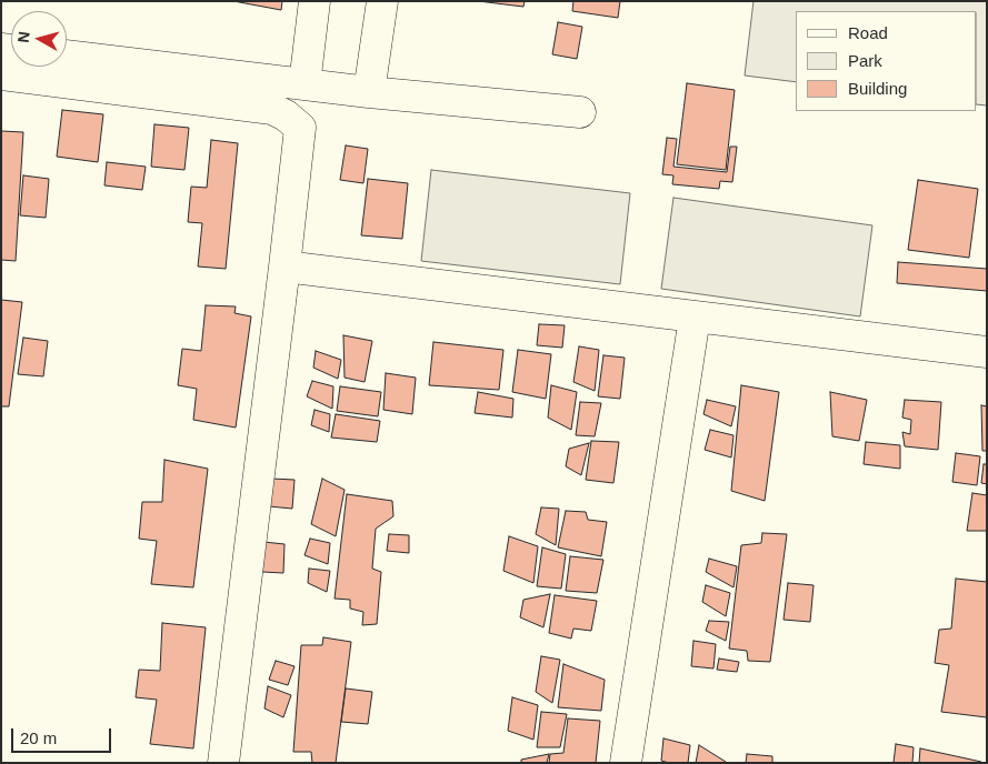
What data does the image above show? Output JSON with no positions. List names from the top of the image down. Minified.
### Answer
{"legend":["Road","Park","Building"],"scale_bar":"20 m","north":"left"}
